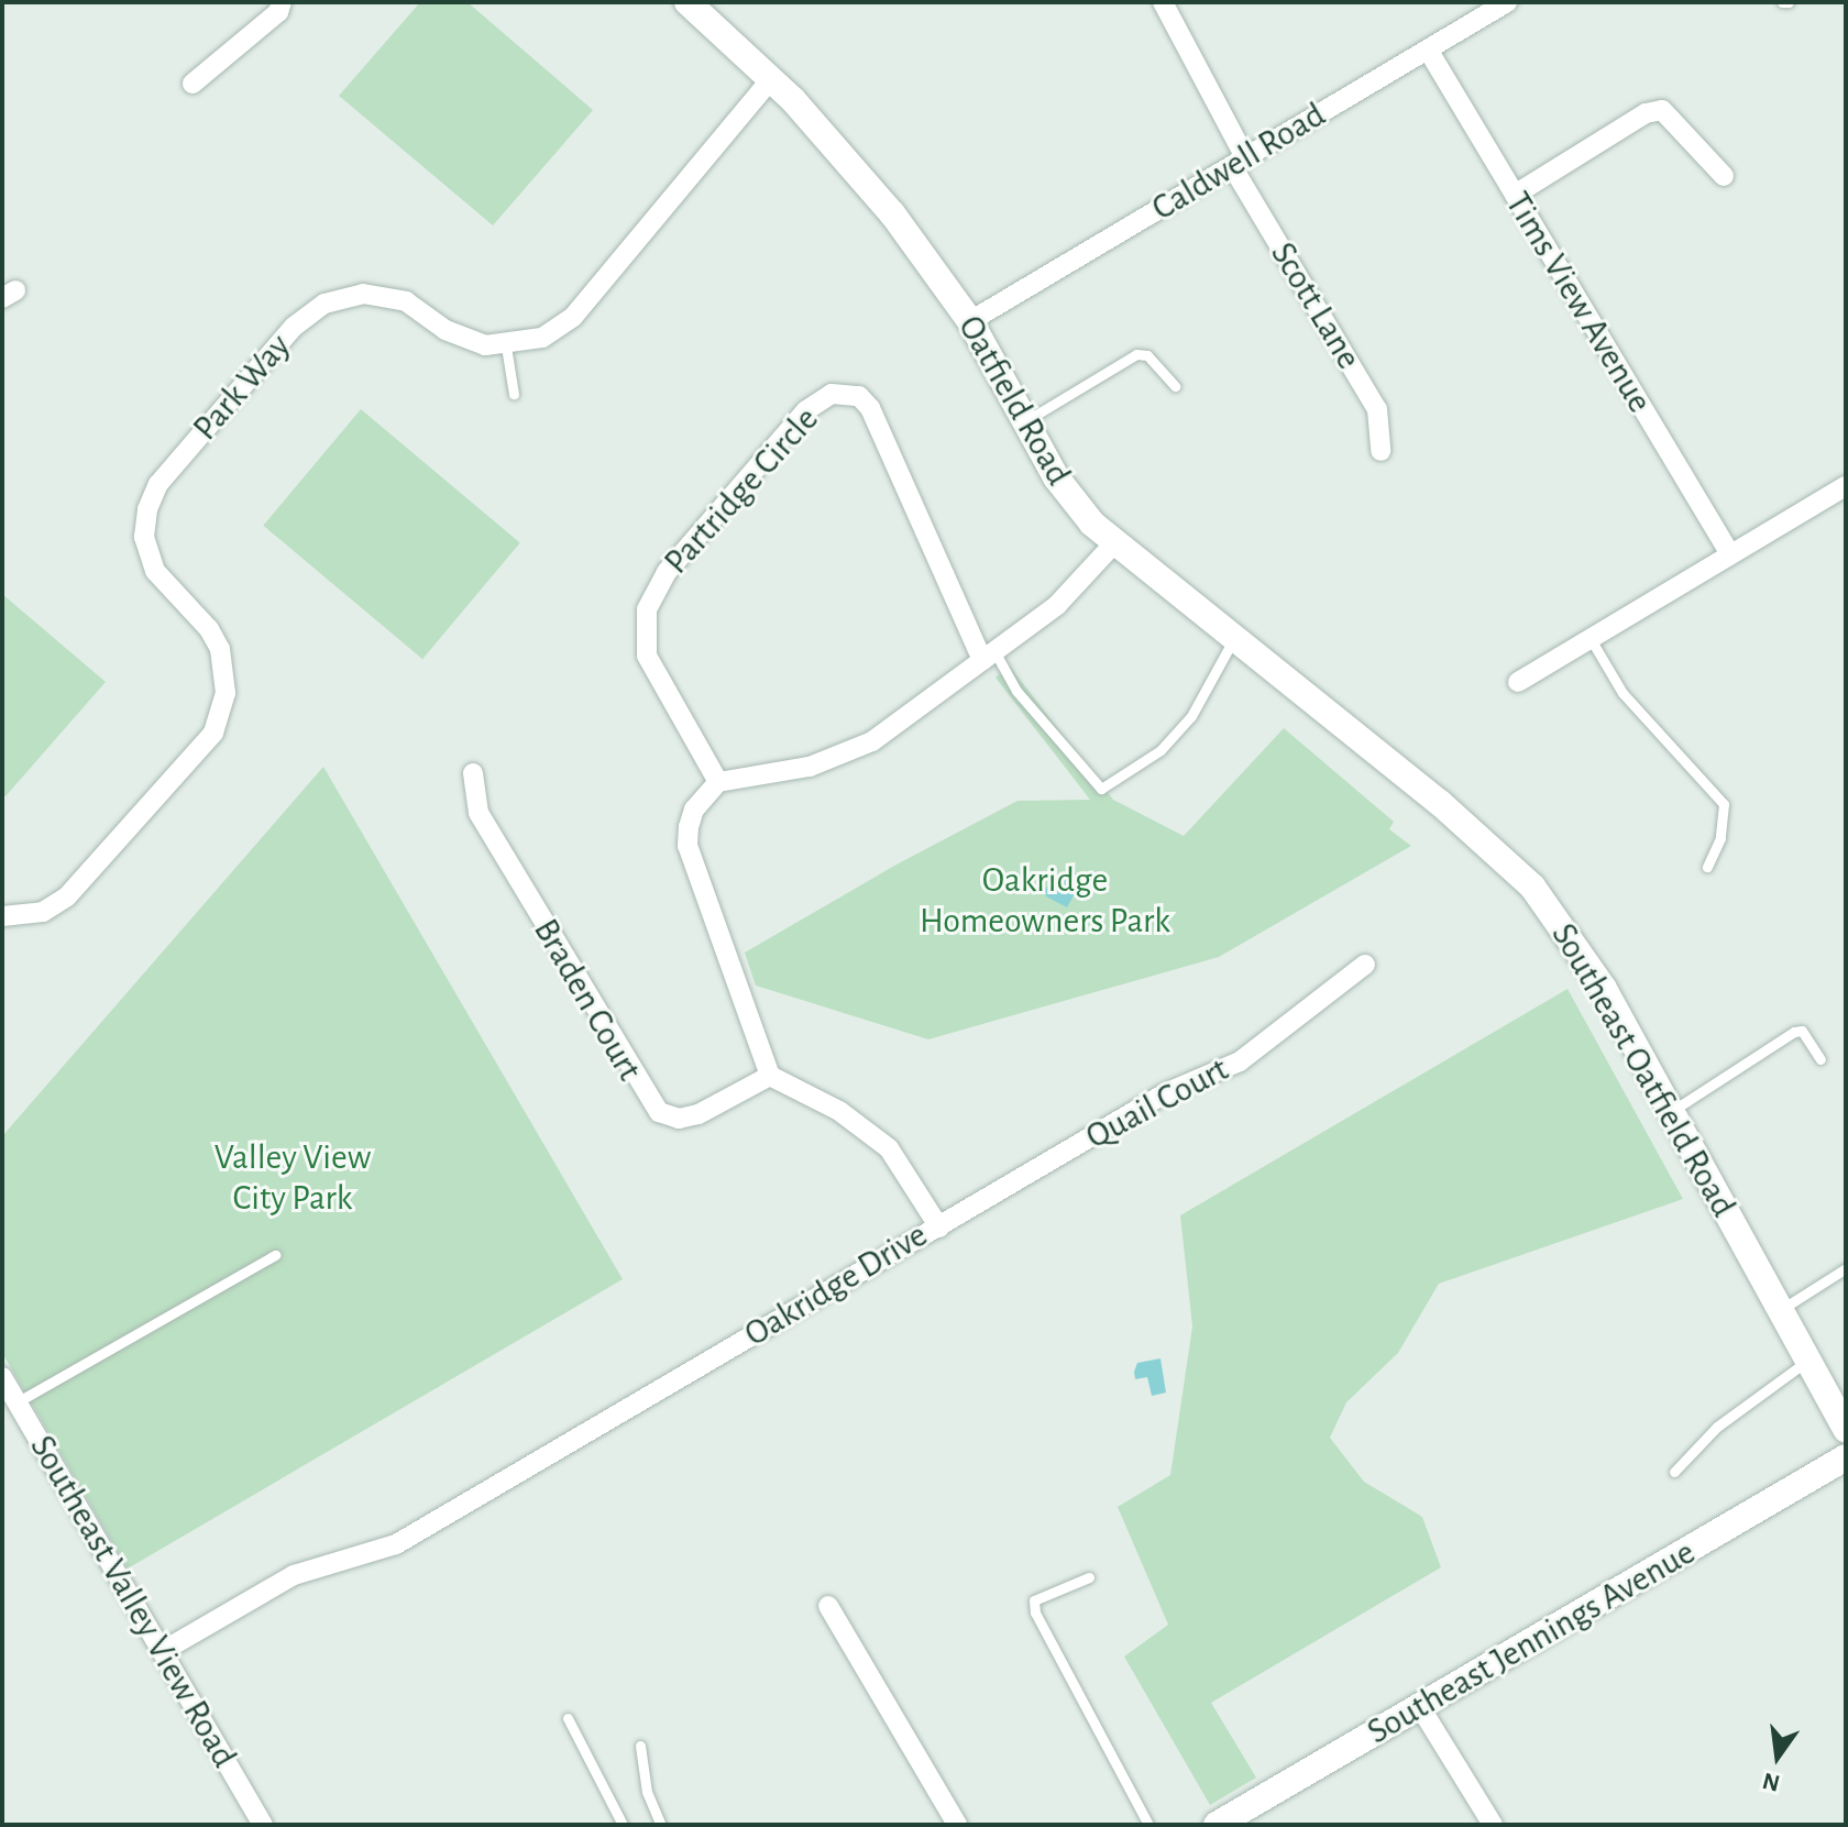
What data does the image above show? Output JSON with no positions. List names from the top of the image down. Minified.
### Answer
{"streets":{"main road":["Oatfield Road","Southeast Oatfield Road","Southeast Jennings Avenue"],"street":["Caldwell Road","Tims View Avenue","Scott Lane","Park Way","Partridge Circle","Braden Court","Quail Court","Oakridge Drive","Southeast Valley View Road"]},"crossings":[["Caldwell Road","Tims View Avenue"],["Caldwell Road","Scott Lane"],["Caldwell Road","Oatfield Road"],["Park Way","Oatfield Road"],["Oatfield Road","Southeast Oatfield Road"],["Braden Court","Oakridge Drive"],["Quail Court","Oakridge Drive"],["Oakridge Drive","Southeast Valley View Road"]],"parks":["Oakridge Homeowners Park","Valley View City Park"],"north":"bottom"}
